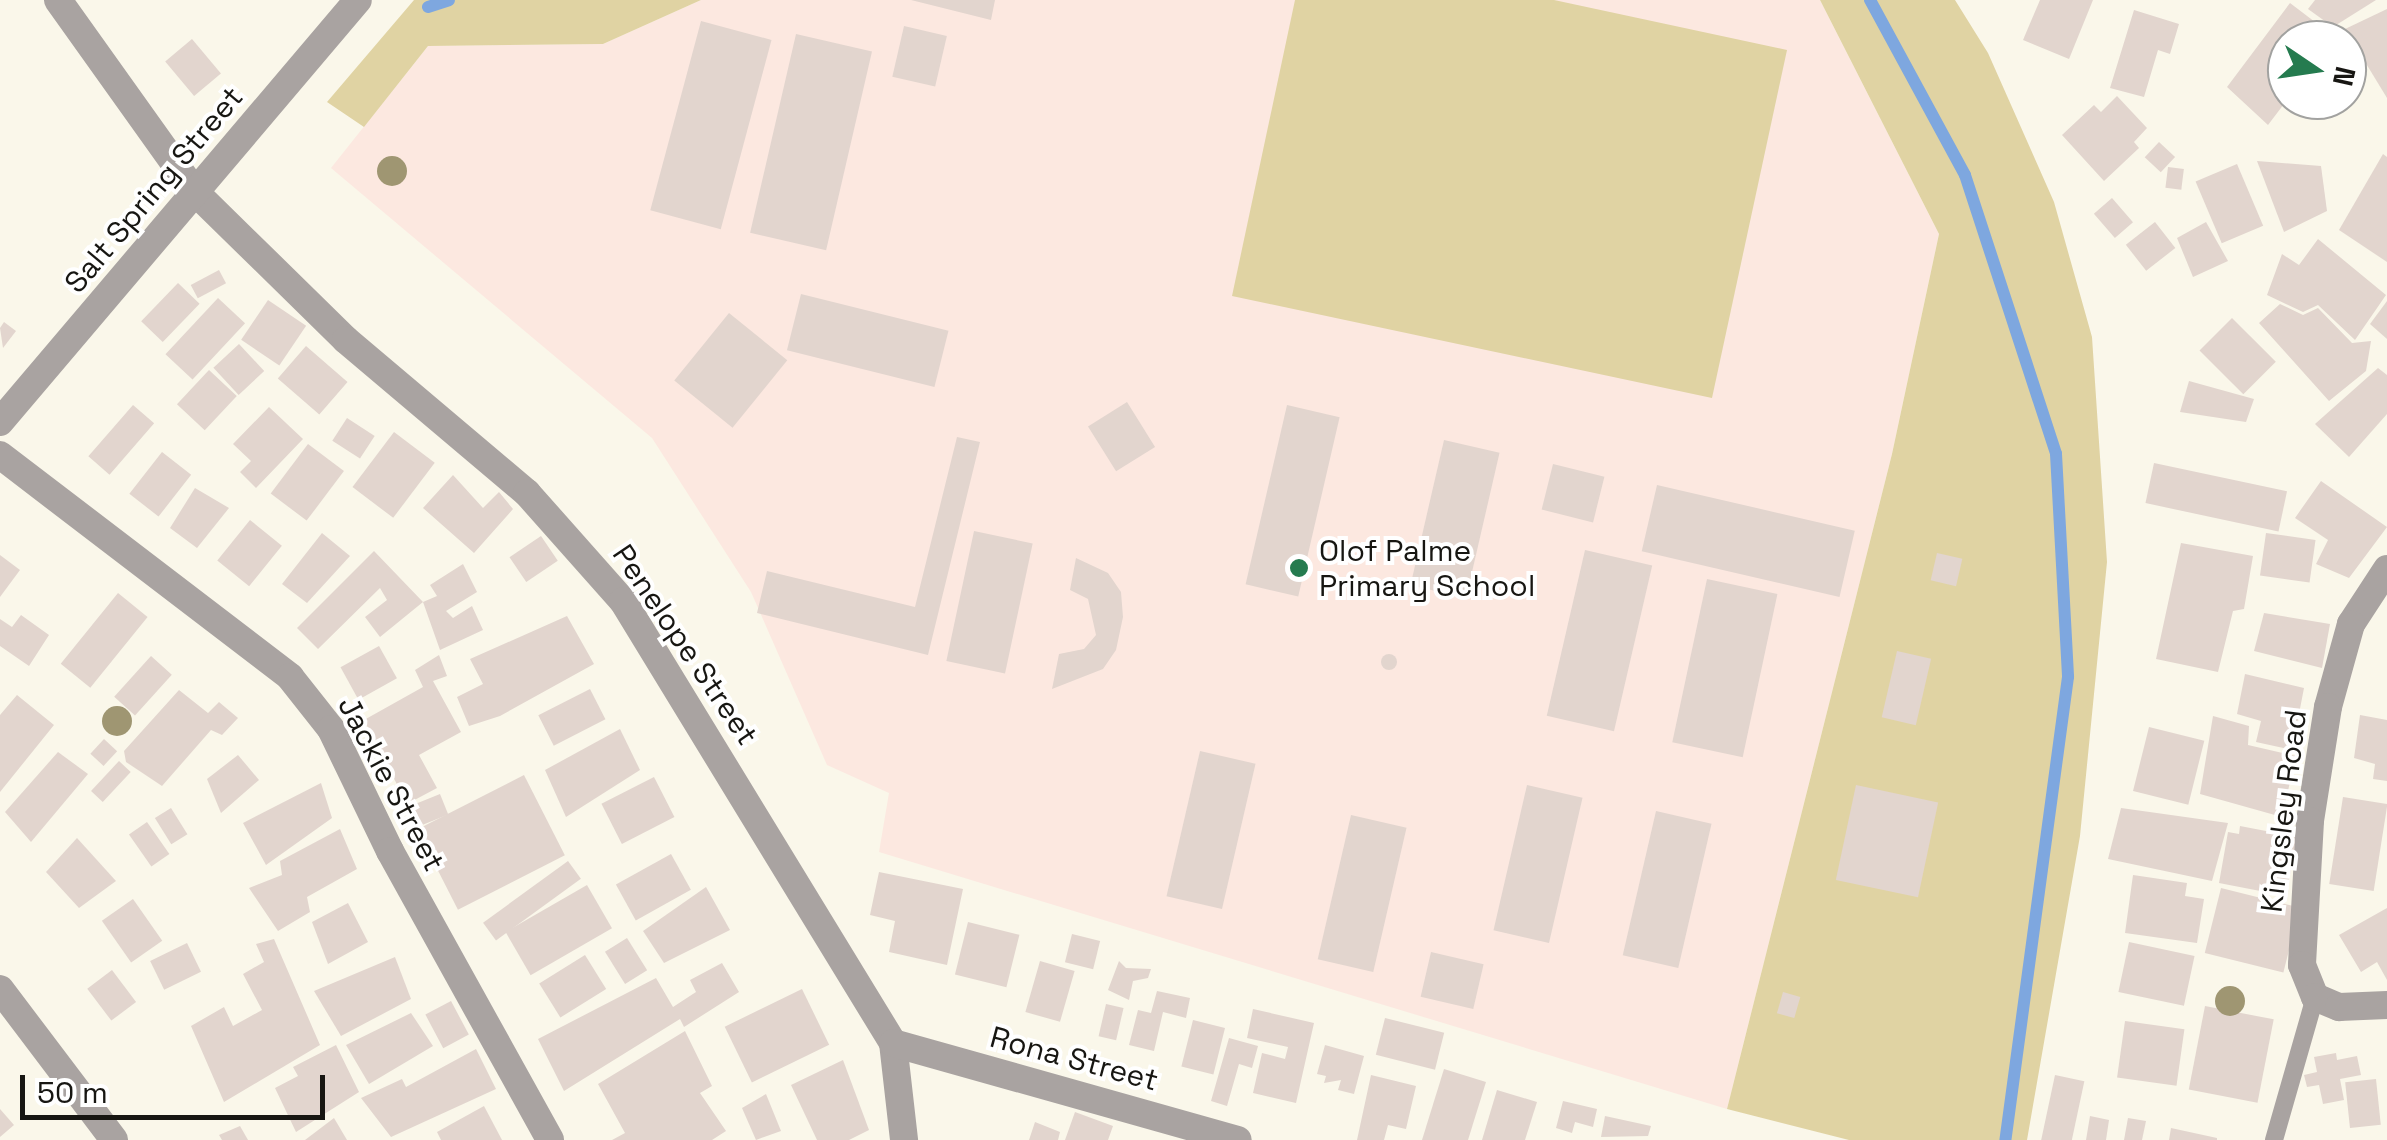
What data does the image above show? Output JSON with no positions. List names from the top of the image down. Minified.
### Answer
{"streets":{"street":["Salt Spring Street","Penelope Street","Jackie Street","Kingsley Road","Rona Street"]},"crossings":[["Salt Spring Street","Penelope Street"],["Penelope Street","Rona Street"]],"places":["Olof Palme Primary School"],"scale_bar":"50 m","north":"right"}
